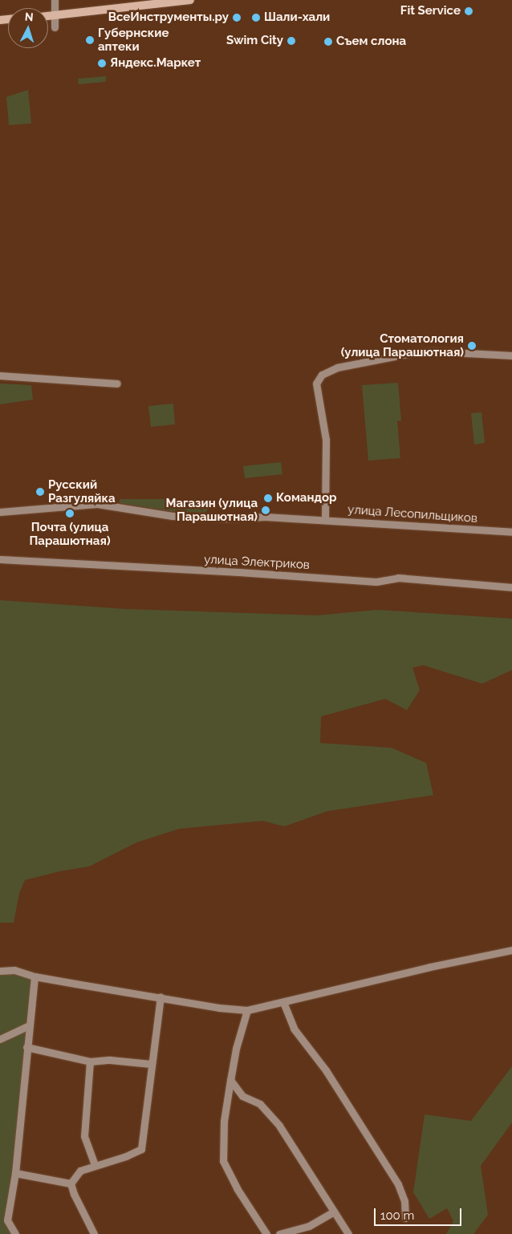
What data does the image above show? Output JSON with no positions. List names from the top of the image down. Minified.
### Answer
{"streets":{"street":["улица Лесопильщиков","улица Электриков"]},"places":["Fit Service","ВсеИнструменты.ру","Шали-хали","Губернские аптеки","Swim City","Съем слона","Яндекс.Маркет","Стоматология (улица Парашютная)","Русский Разгуляйка","Командор","Магазин (улица Парашютная)","Почта (улица Парашютная)"],"scale_bar":"100 m","north":"top"}
